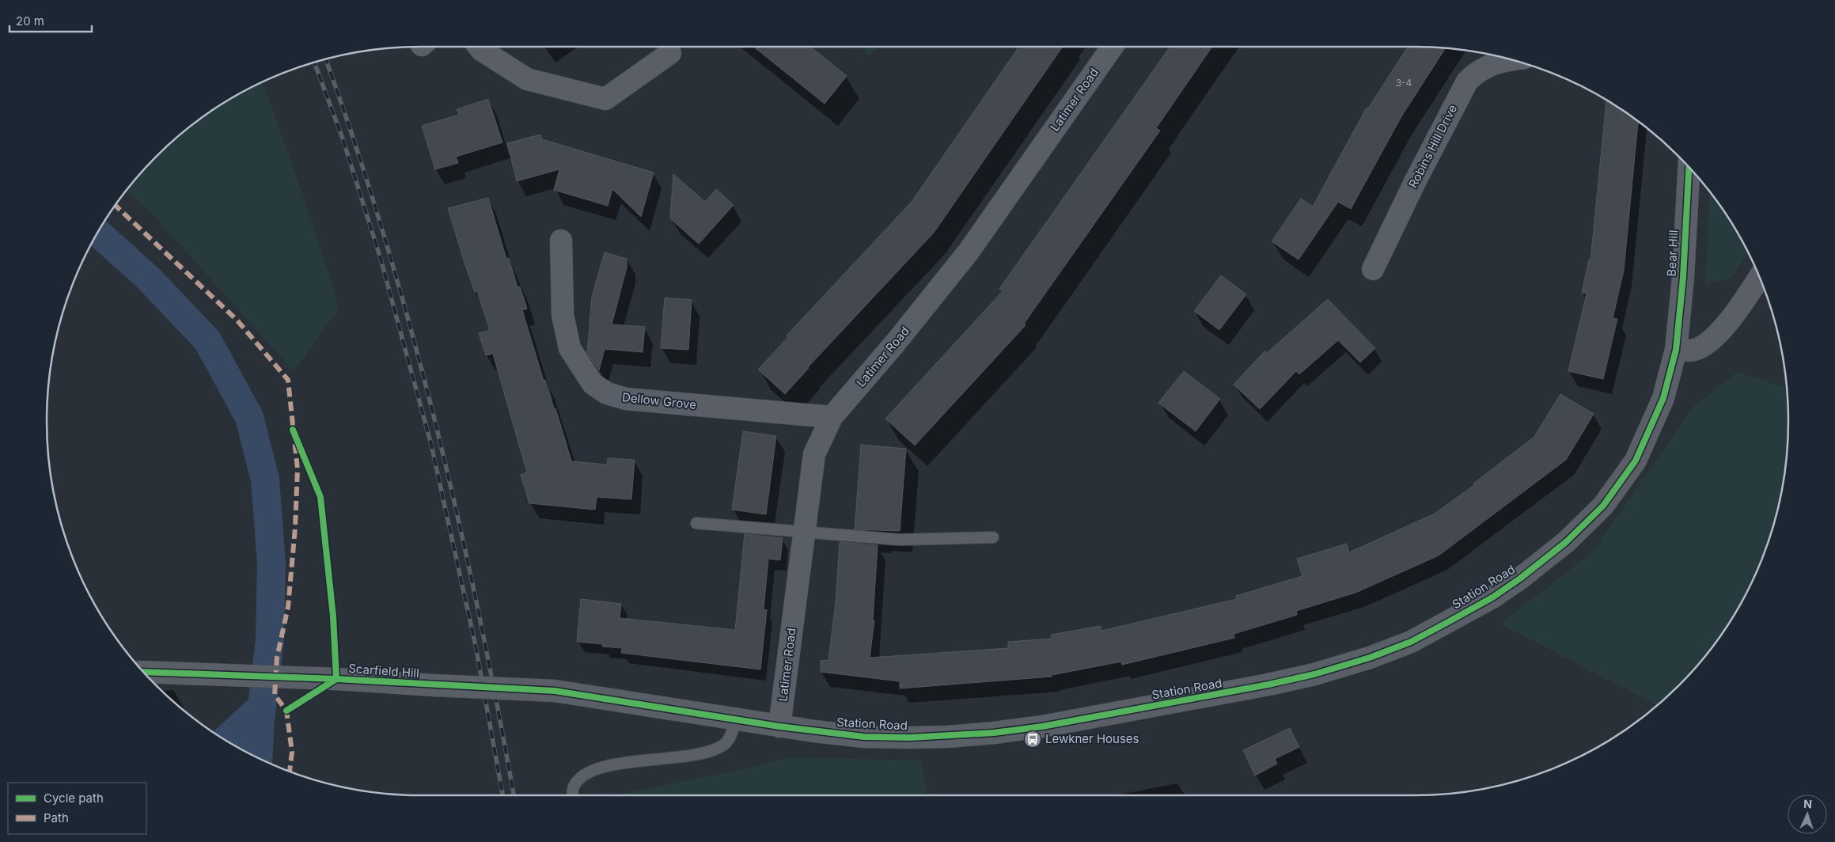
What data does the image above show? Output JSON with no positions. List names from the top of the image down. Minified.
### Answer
{"streets":{"street":["Latimer Road","Robins Hill Drive","Bear Hill","Dellow Grove","Station Road","Scarfield Hill"]},"crossings":[["Latimer Road","Dellow Grove"],["Latimer Road","Station Road"],["Bear Hill","Station Road"],["Station Road","Scarfield Hill"]],"places":{"bus stop":["Lewkner Houses"]},"house_numbers":["3-4"],"legend":["Cycle path","Path"],"scale_bar":"20 m","north":"top"}
